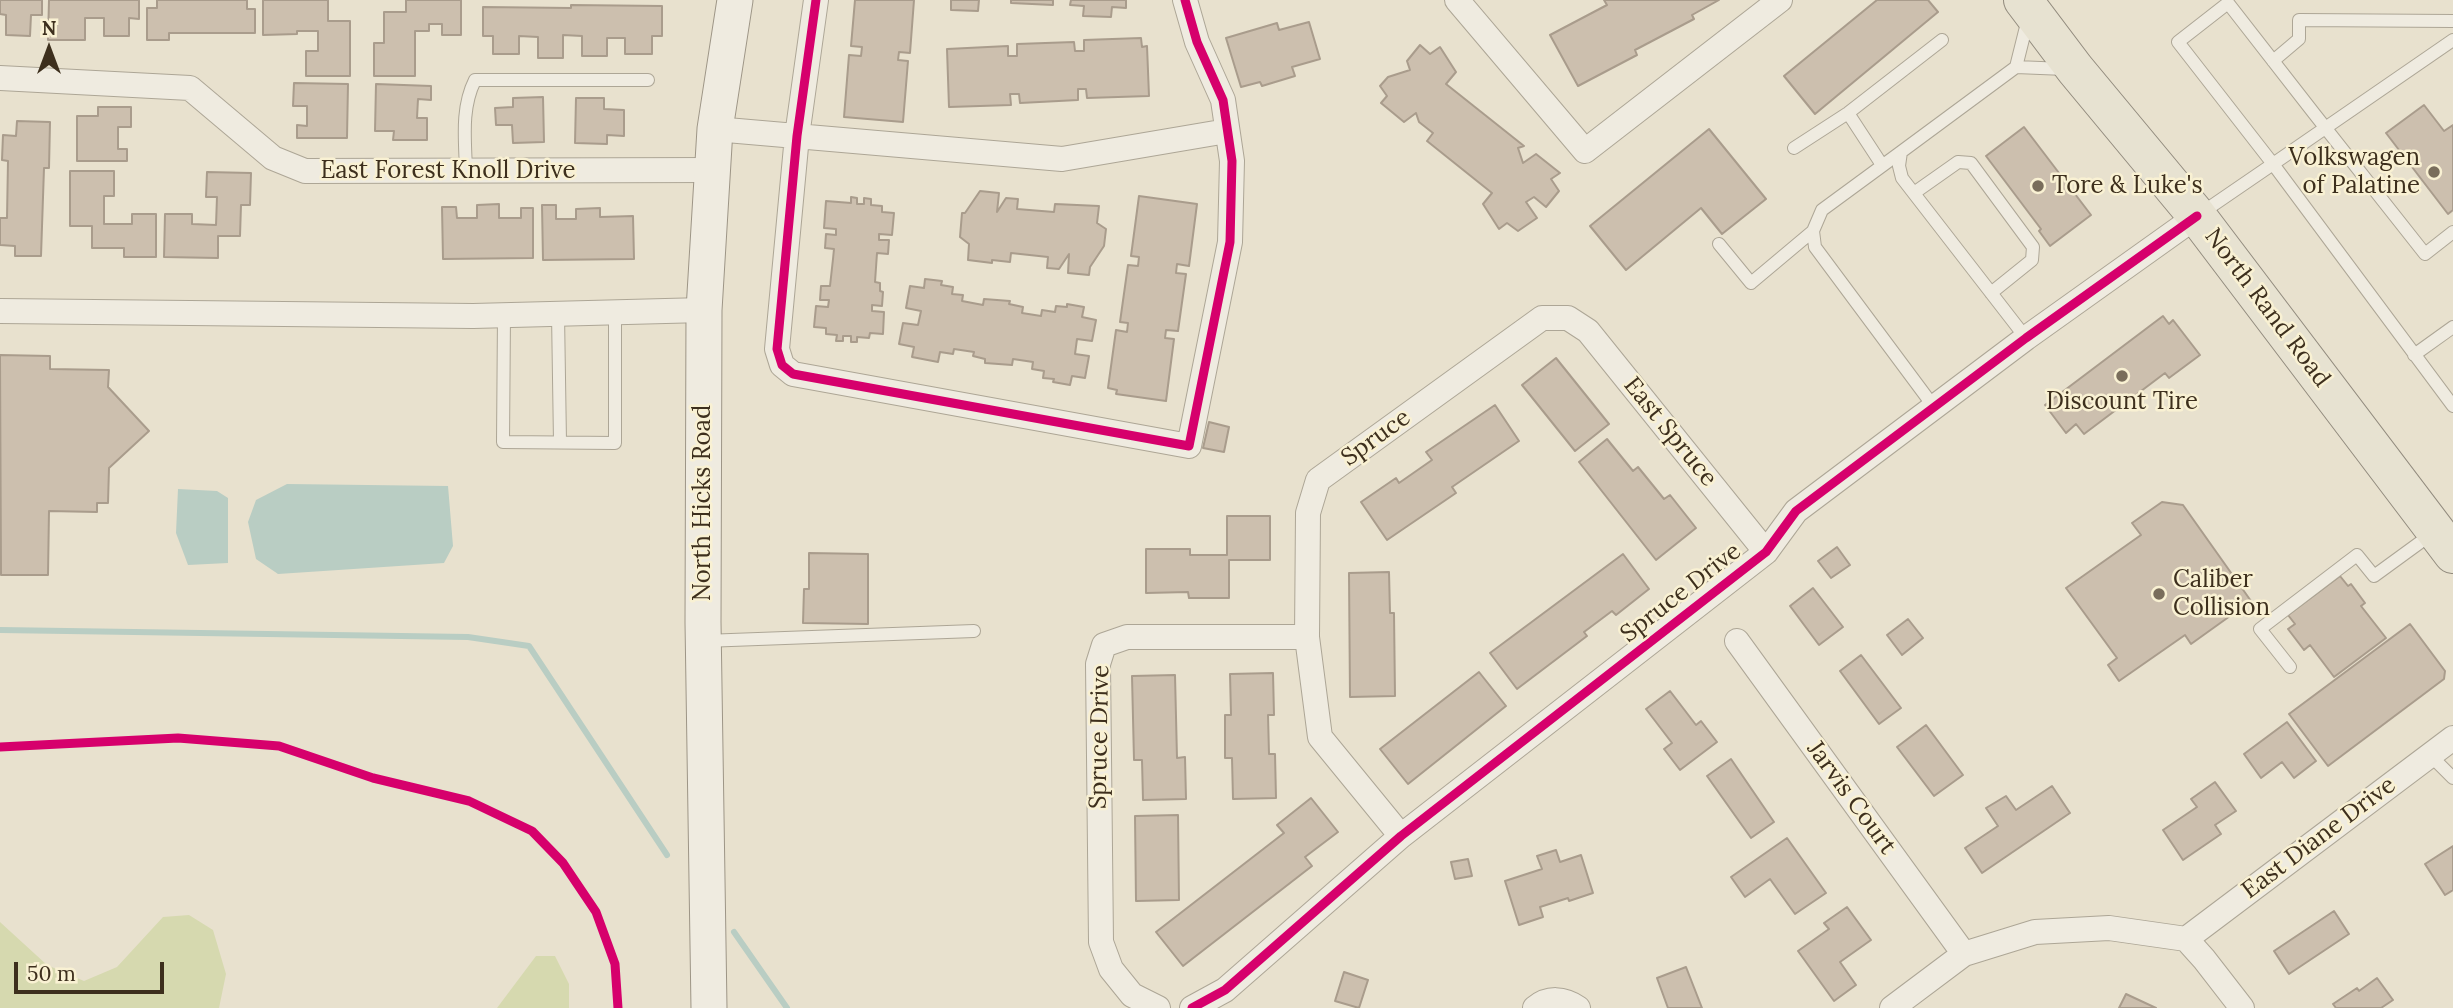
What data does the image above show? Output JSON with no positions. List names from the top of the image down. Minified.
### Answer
{"streets":{"main road":["North Rand Road","North Hicks Road"],"street":["East Forest Knoll Drive","East Spruce","Spruce","Spruce Drive","Jarvis Court","East Diane Drive"]},"crossings":[["East Forest Knoll Drive","North Hicks Road"],["North Rand Road","Spruce Drive"],["East Spruce","Spruce"],["East Spruce","Spruce Drive"],["Spruce","Spruce Drive"]],"places":["Volkswagen of Palatine","Tore & Luke's","Discount Tire","Caliber Collision"],"scale_bar":"50 m","north":"top"}
